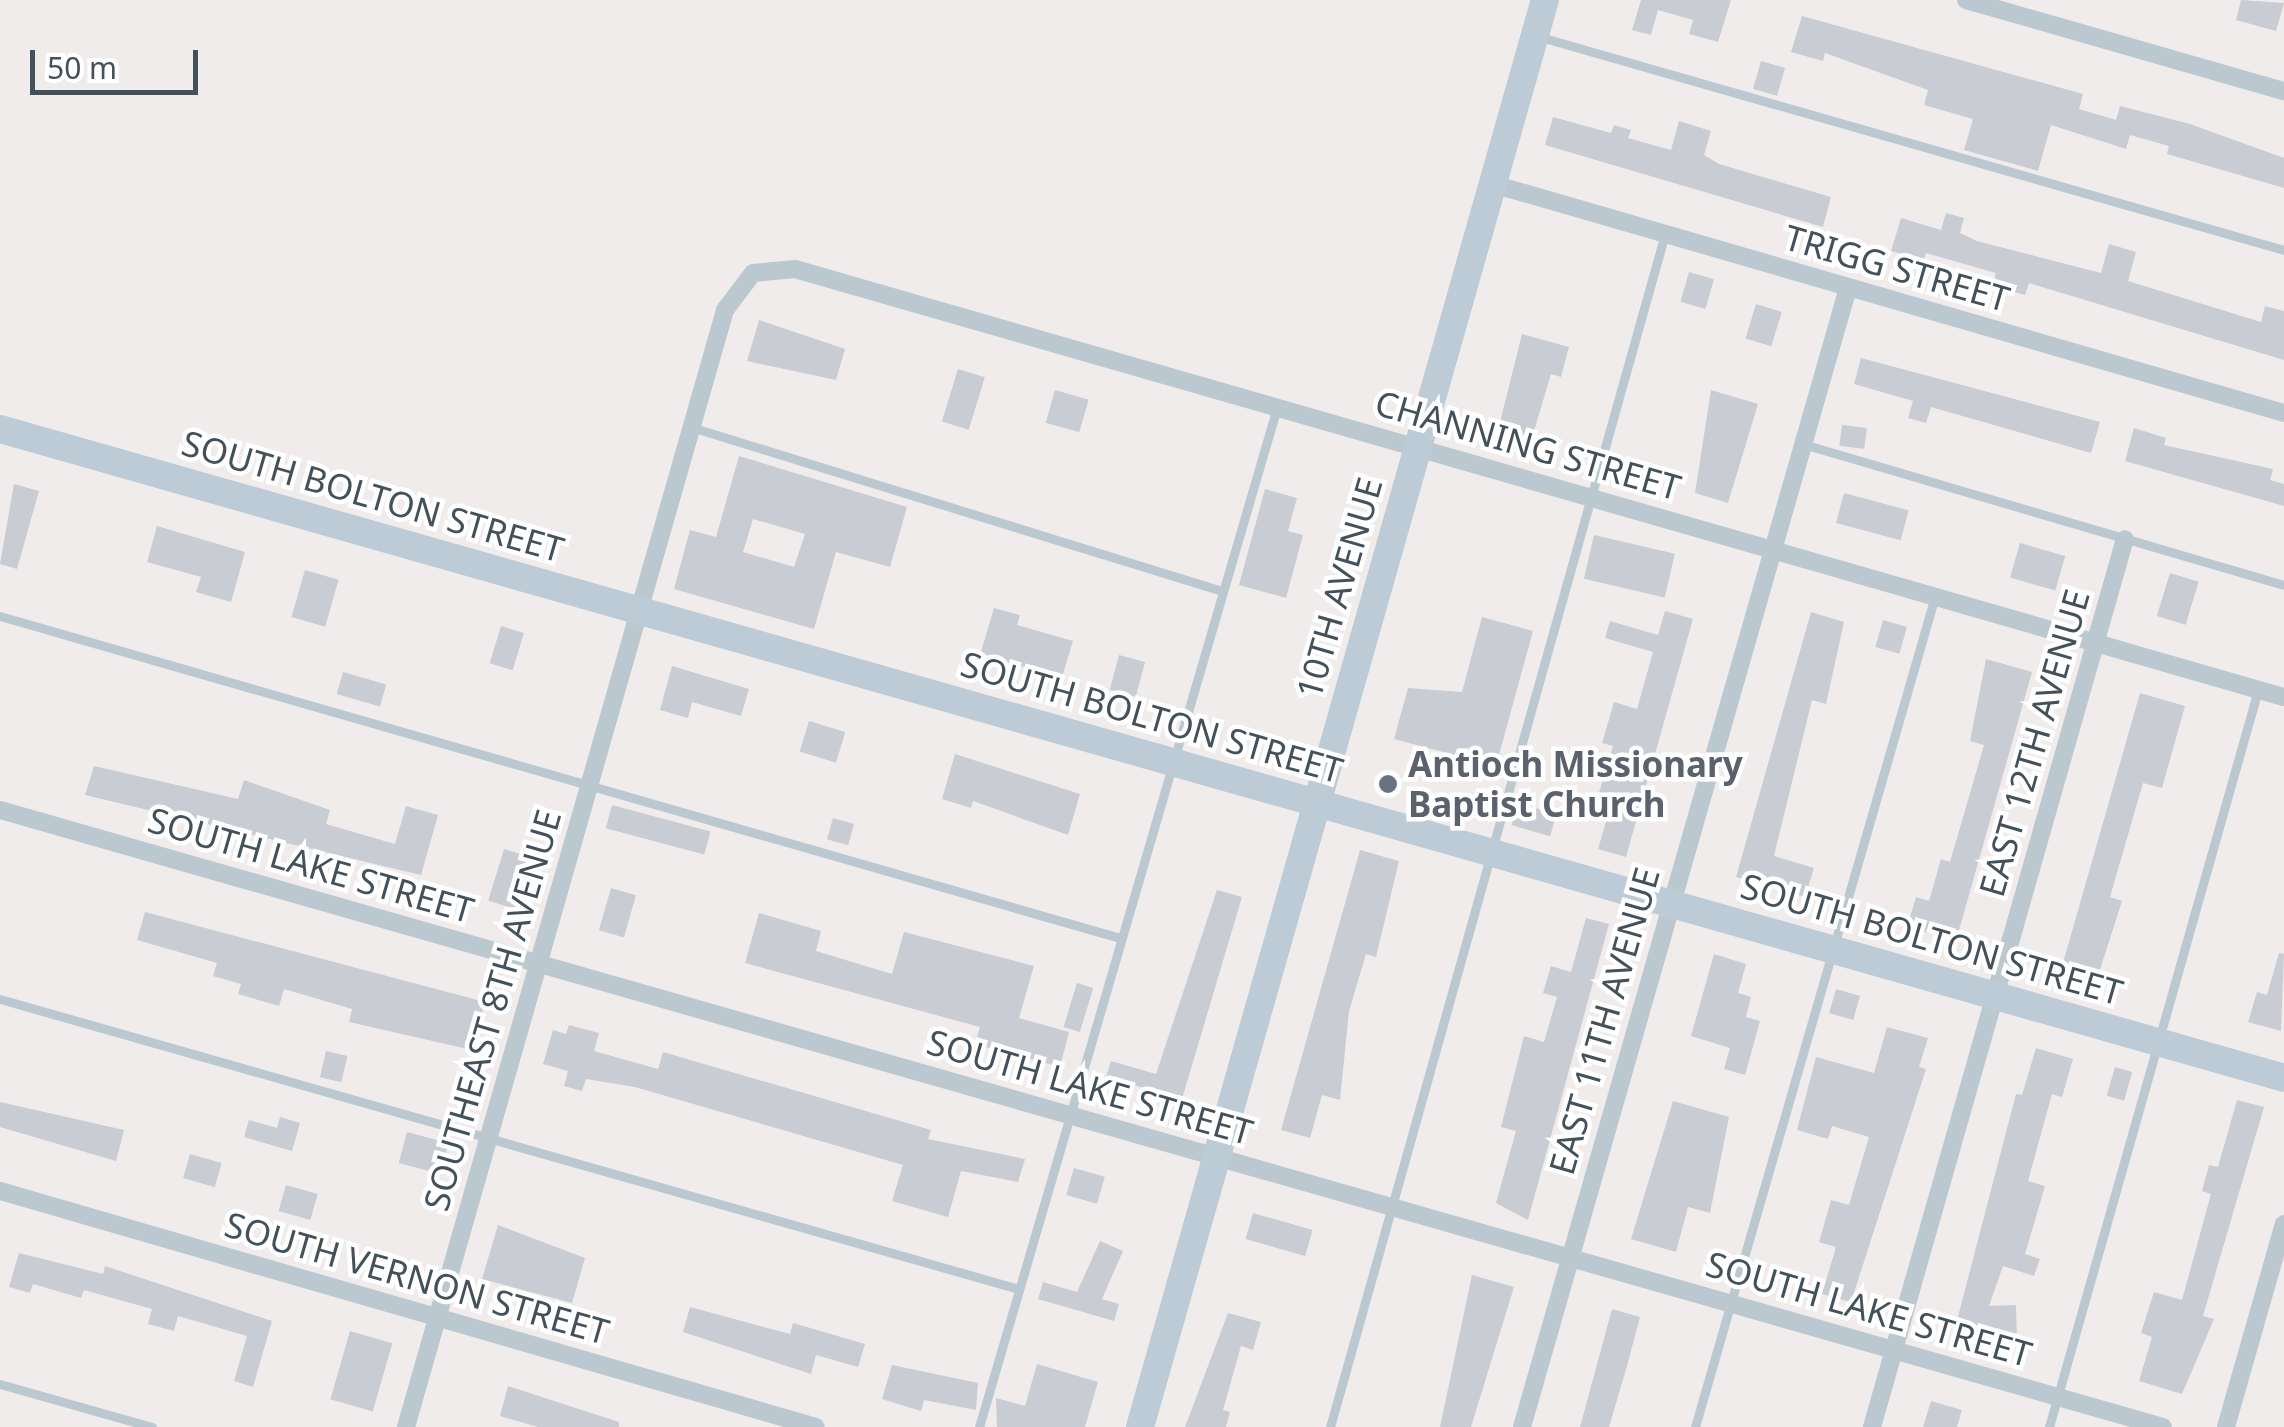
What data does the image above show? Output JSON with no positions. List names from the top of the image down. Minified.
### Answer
{"streets":{"main road":["SOUTH BOLTON STREET","10TH AVENUE"],"street":["TRIGG STREET","CHANNING STREET","EAST 12TH AVENUE","SOUTH LAKE STREET","SOUTHEAST 8TH AVENUE","EAST 11TH AVENUE","SOUTH VERNON STREET"]},"crossings":[["TRIGG STREET","10TH AVENUE"],["TRIGG STREET","EAST 11TH AVENUE"],["CHANNING STREET","10TH AVENUE"],["CHANNING STREET","EAST 12TH AVENUE"],["CHANNING STREET","SOUTHEAST 8TH AVENUE"],["CHANNING STREET","EAST 11TH AVENUE"],["SOUTH BOLTON STREET","10TH AVENUE"],["SOUTH BOLTON STREET","EAST 12TH AVENUE"],["SOUTH BOLTON STREET","SOUTHEAST 8TH AVENUE"],["SOUTH BOLTON STREET","EAST 11TH AVENUE"],["10TH AVENUE","SOUTH LAKE STREET"],["EAST 12TH AVENUE","SOUTH LAKE STREET"],["SOUTH LAKE STREET","SOUTHEAST 8TH AVENUE"],["SOUTH LAKE STREET","EAST 11TH AVENUE"],["SOUTHEAST 8TH AVENUE","SOUTH VERNON STREET"]],"places":["Antioch Missionary Baptist Church"],"scale_bar":"50 m"}
